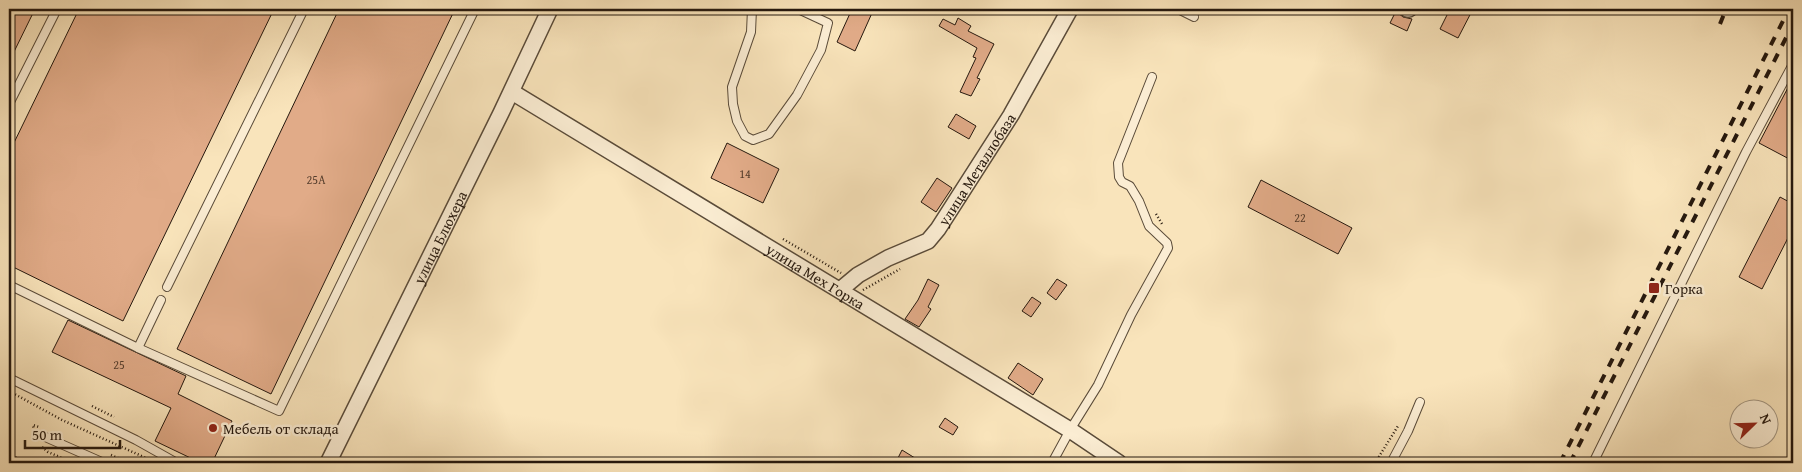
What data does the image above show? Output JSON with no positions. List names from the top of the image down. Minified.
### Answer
{"streets":{"street":["улица Металлобаза","улица Блюхера","улица Мех Горка"]},"crossings":[["улица Металлобаза","улица Мех Горка"],["улица Блюхера","улица Мех Горка"]],"places":{"transit":["Горка"],"other":["Мебель от склада"]},"house_numbers":["14","25А","22","25"],"scale_bar":"50 m","north":"top right"}
